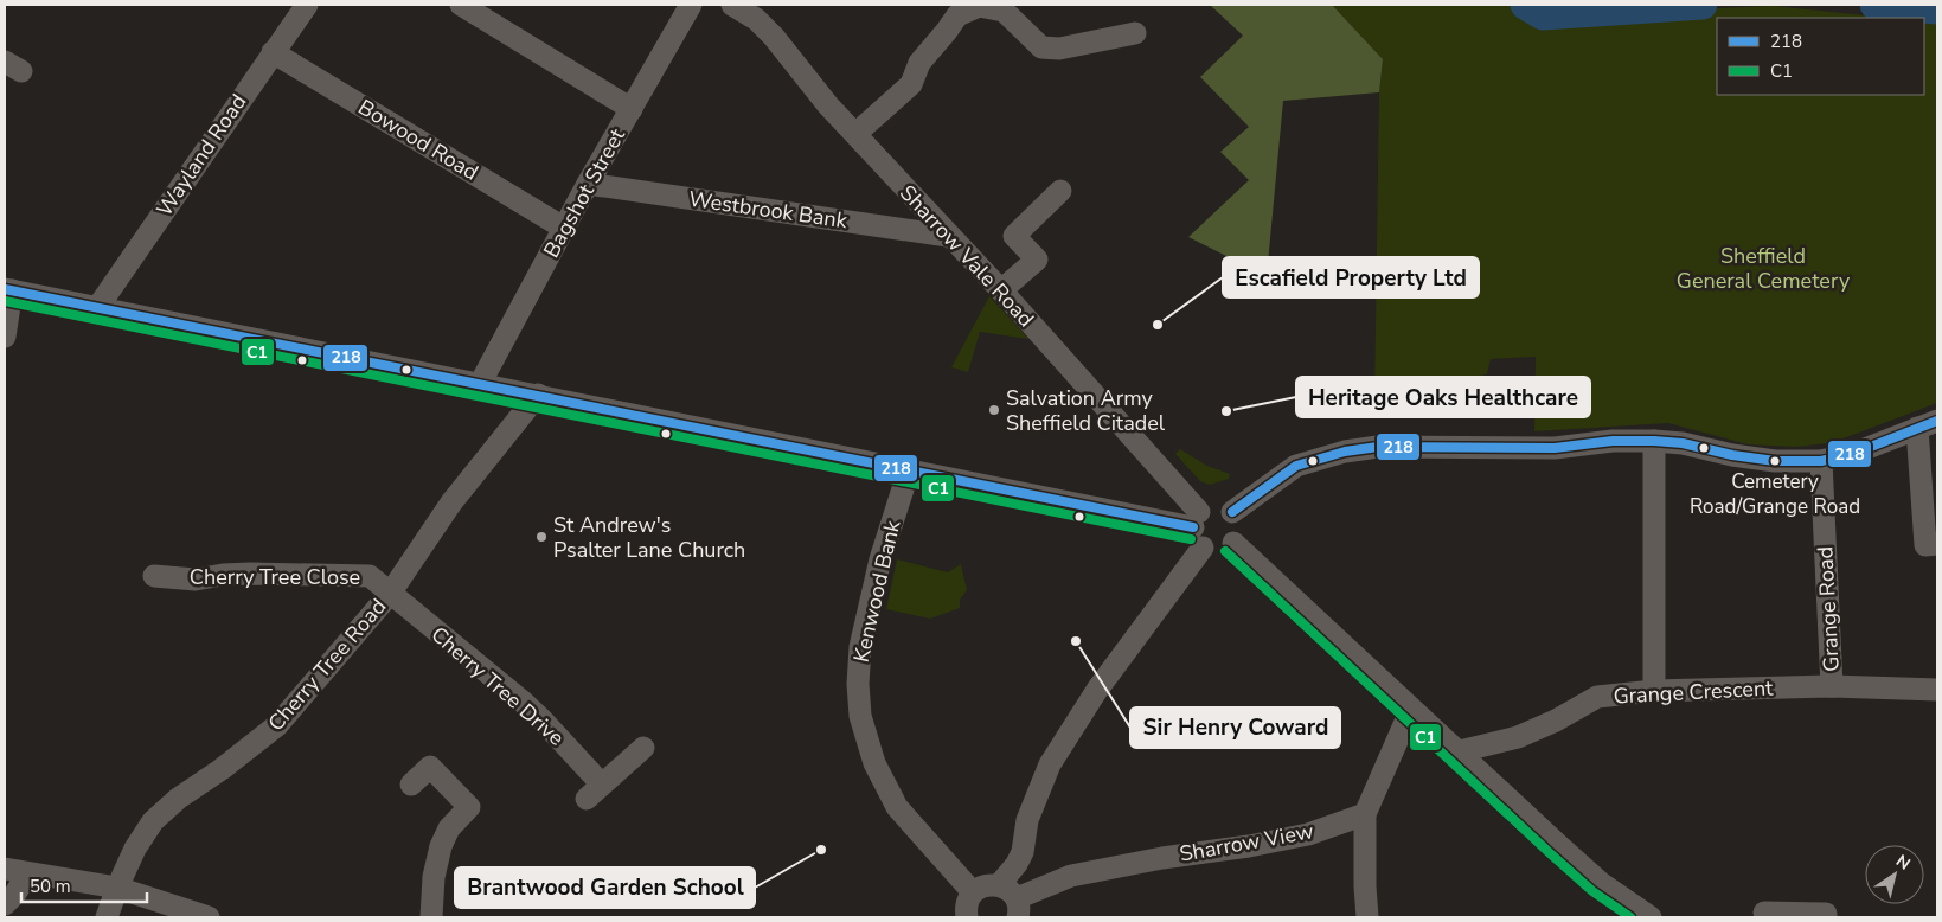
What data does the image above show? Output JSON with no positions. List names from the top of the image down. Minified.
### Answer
{"streets":{"street":["Bowood Road","Wayland Road","Bagshot Street","Westbrook Bank","Sharrow Vale Road","Cherry Tree Close","Kenwood Bank","Grange Road","Cherry Tree Road","Cherry Tree Drive","Grange Crescent","Sharrow View"]},"crossings":[["Bowood Road","Wayland Road"],["Bowood Road","Bagshot Street"],["Bagshot Street","Westbrook Bank"],["Westbrook Bank","Sharrow Vale Road"],["Cherry Tree Close","Cherry Tree Road"],["Cherry Tree Close","Cherry Tree Drive"],["Grange Road","Grange Crescent"],["Cherry Tree Road","Cherry Tree Drive"]],"parks":["Sheffield General Cemetery"],"places":["Escafield Property Ltd","Salvation Army Sheffield Citadel","Heritage Oaks Healthcare","Cemetery Road/Grange Road","St Andrew's Psalter Lane Church","Sir Henry Coward","Brantwood Garden School"],"lines":["transit line 218","transit line C1"],"legend":["218","C1"],"scale_bar":"50 m","north":"top right"}
